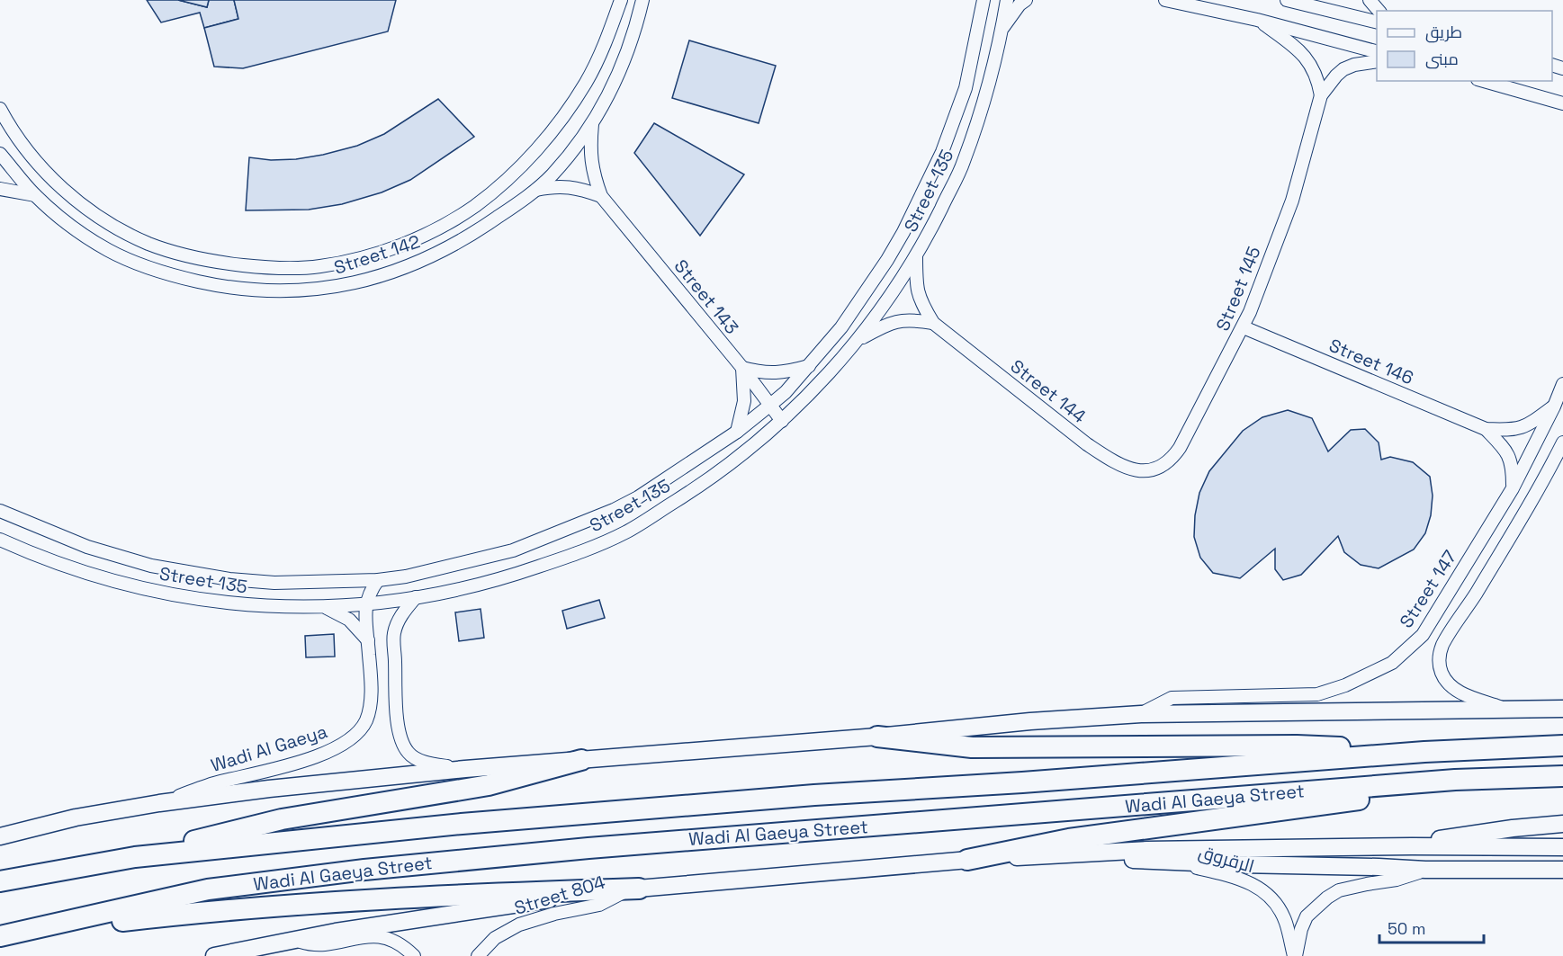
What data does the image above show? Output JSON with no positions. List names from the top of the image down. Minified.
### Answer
{"streets":{"main road":["Wadi Al Gaeya Street"],"street":["Street 135","Street 142","Street 145","Street 143","Street 146","Street 144","Street 147","Wadi Al Gaeya","الرقروق","Street 804"]},"crossings":[["Street 135","Street 143"],["Street 135","Street 144"],["Street 135","Wadi Al Gaeya"],["Street 142","Street 143"],["Street 145","Street 146"],["Street 145","Street 144"],["Street 146","Street 147"]],"legend":["طريق","مبنى"],"scale_bar":"50 m"}
